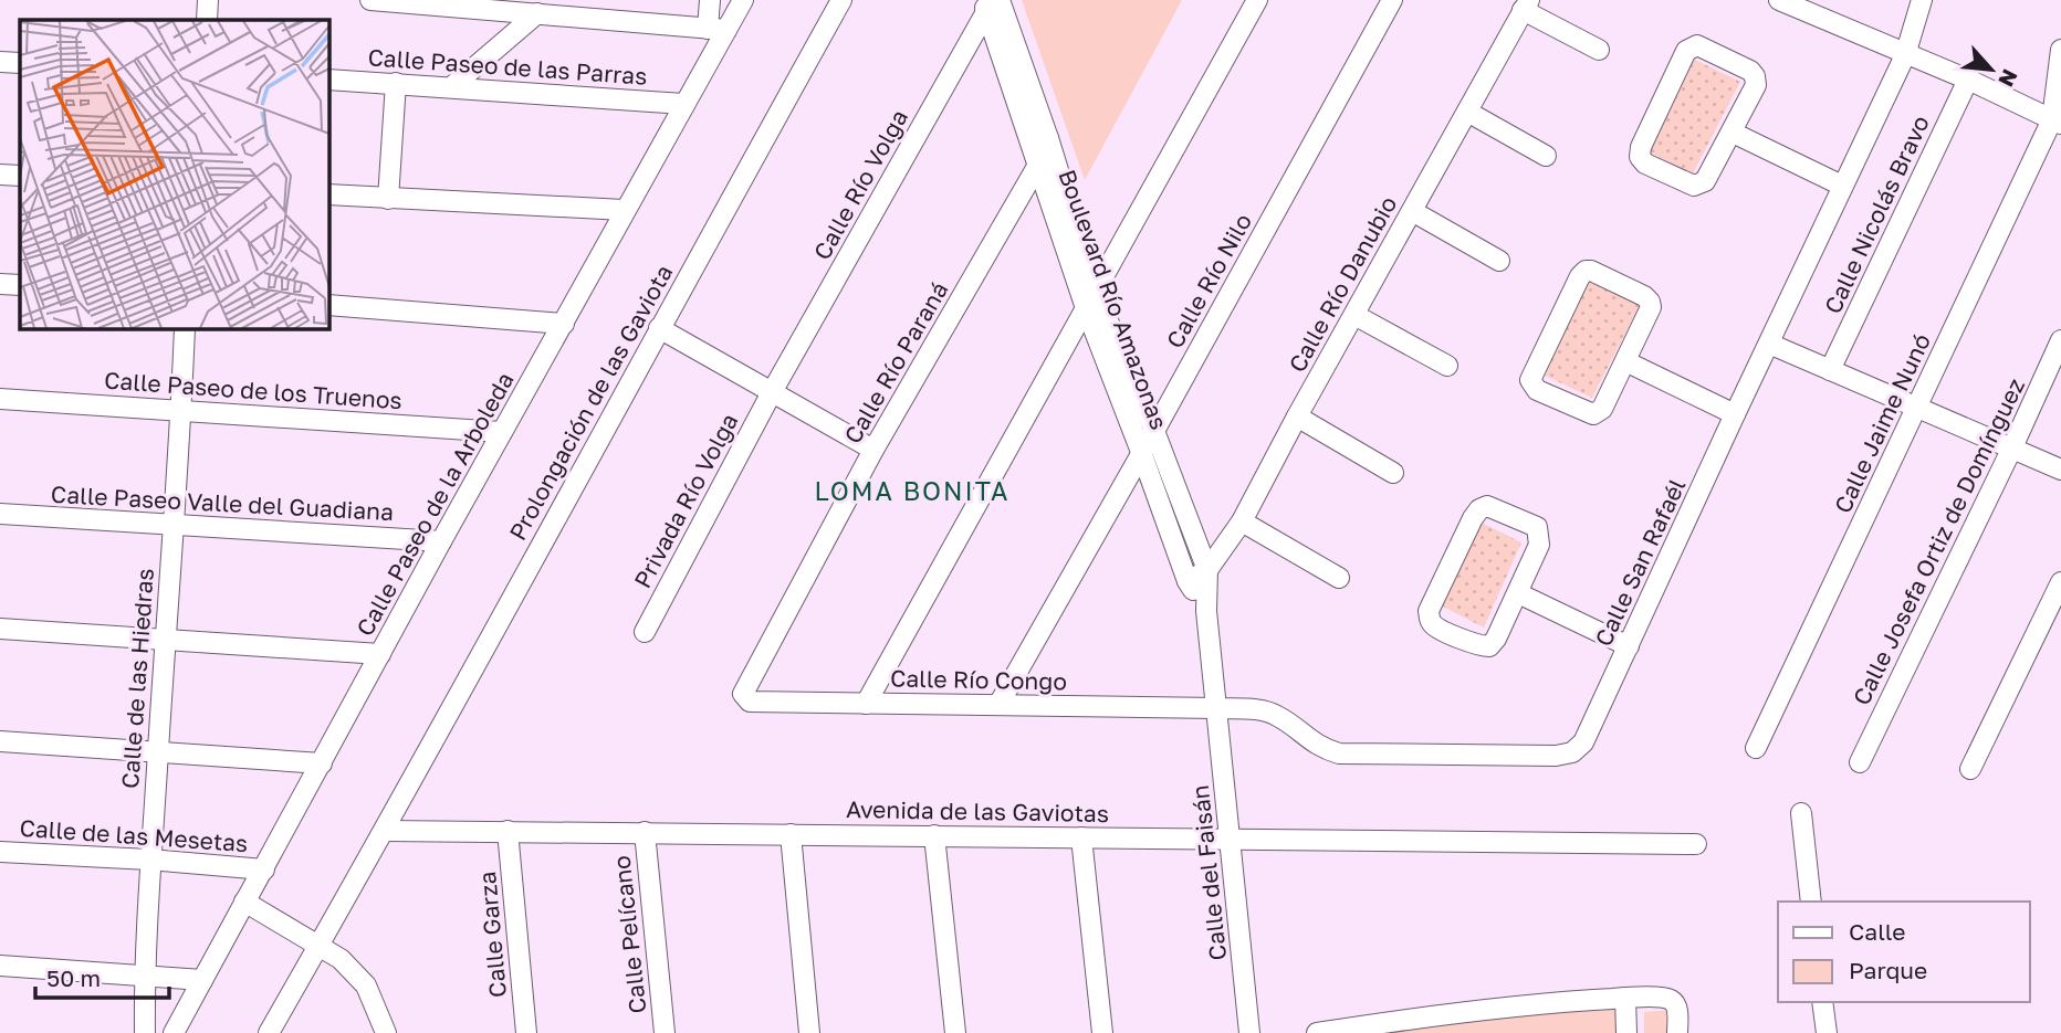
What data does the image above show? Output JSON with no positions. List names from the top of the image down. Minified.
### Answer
{"streets":{"street":["Calle Paseo de las Parras","Calle Río Volga","Calle Nicolás Bravo","Calle Río Nilo","Calle Río Danubio","Boulevard Río Amazonas","Calle Río Paraná","Calle Paseo de los Truenos","Prolongación de las Gaviota","Calle Jaime Nunó","Privada Río Volga","Calle Paseo Valle del Guadiana","Calle Paseo de la Arboleda","Calle Josefa Ortiz de Domínguez","Calle San Rafaél","Calle de las Hiedras","Calle Río Congo","Avenida de las Gaviotas","Calle de las Mesetas","Calle del Faisán","Calle Garza","Calle Pelícano"]},"crossings":[["Calle Paseo de las Parras","Calle Paseo de la Arboleda"],["Calle Río Volga","Boulevard Río Amazonas"],["Calle Río Volga","Privada Río Volga"],["Calle Río Nilo","Boulevard Río Amazonas"],["Calle Río Nilo","Calle Río Congo"],["Calle Río Danubio","Boulevard Río Amazonas"],["Boulevard Río Amazonas","Calle Río Paraná"],["Boulevard Río Amazonas","Calle San Rafaél"],["Boulevard Río Amazonas","Calle Río Congo"],["Boulevard Río Amazonas","Calle del Faisán"],["Calle Río Paraná","Calle Río Congo"],["Calle Paseo de los Truenos","Calle Paseo de la Arboleda"],["Calle Paseo de los Truenos","Calle de las Hiedras"],["Prolongación de las Gaviota","Avenida de las Gaviotas"],["Calle Paseo Valle del Guadiana","Calle Paseo de la Arboleda"],["Calle Paseo Valle del Guadiana","Calle de las Hiedras"],["Calle Paseo de la Arboleda","Calle de las Mesetas"],["Calle San Rafaél","Calle Río Congo"],["Calle San Rafaél","Calle del Faisán"],["Calle de las Hiedras","Calle de las Mesetas"],["Calle Río Congo","Calle del Faisán"],["Avenida de las Gaviotas","Calle del Faisán"],["Avenida de las Gaviotas","Calle Garza"],["Avenida de las Gaviotas","Calle Pelícano"]],"districts":["LOMA BONITA"],"legend":["Calle","Parque"],"scale_bar":"50 m","north":"bottom right"}
